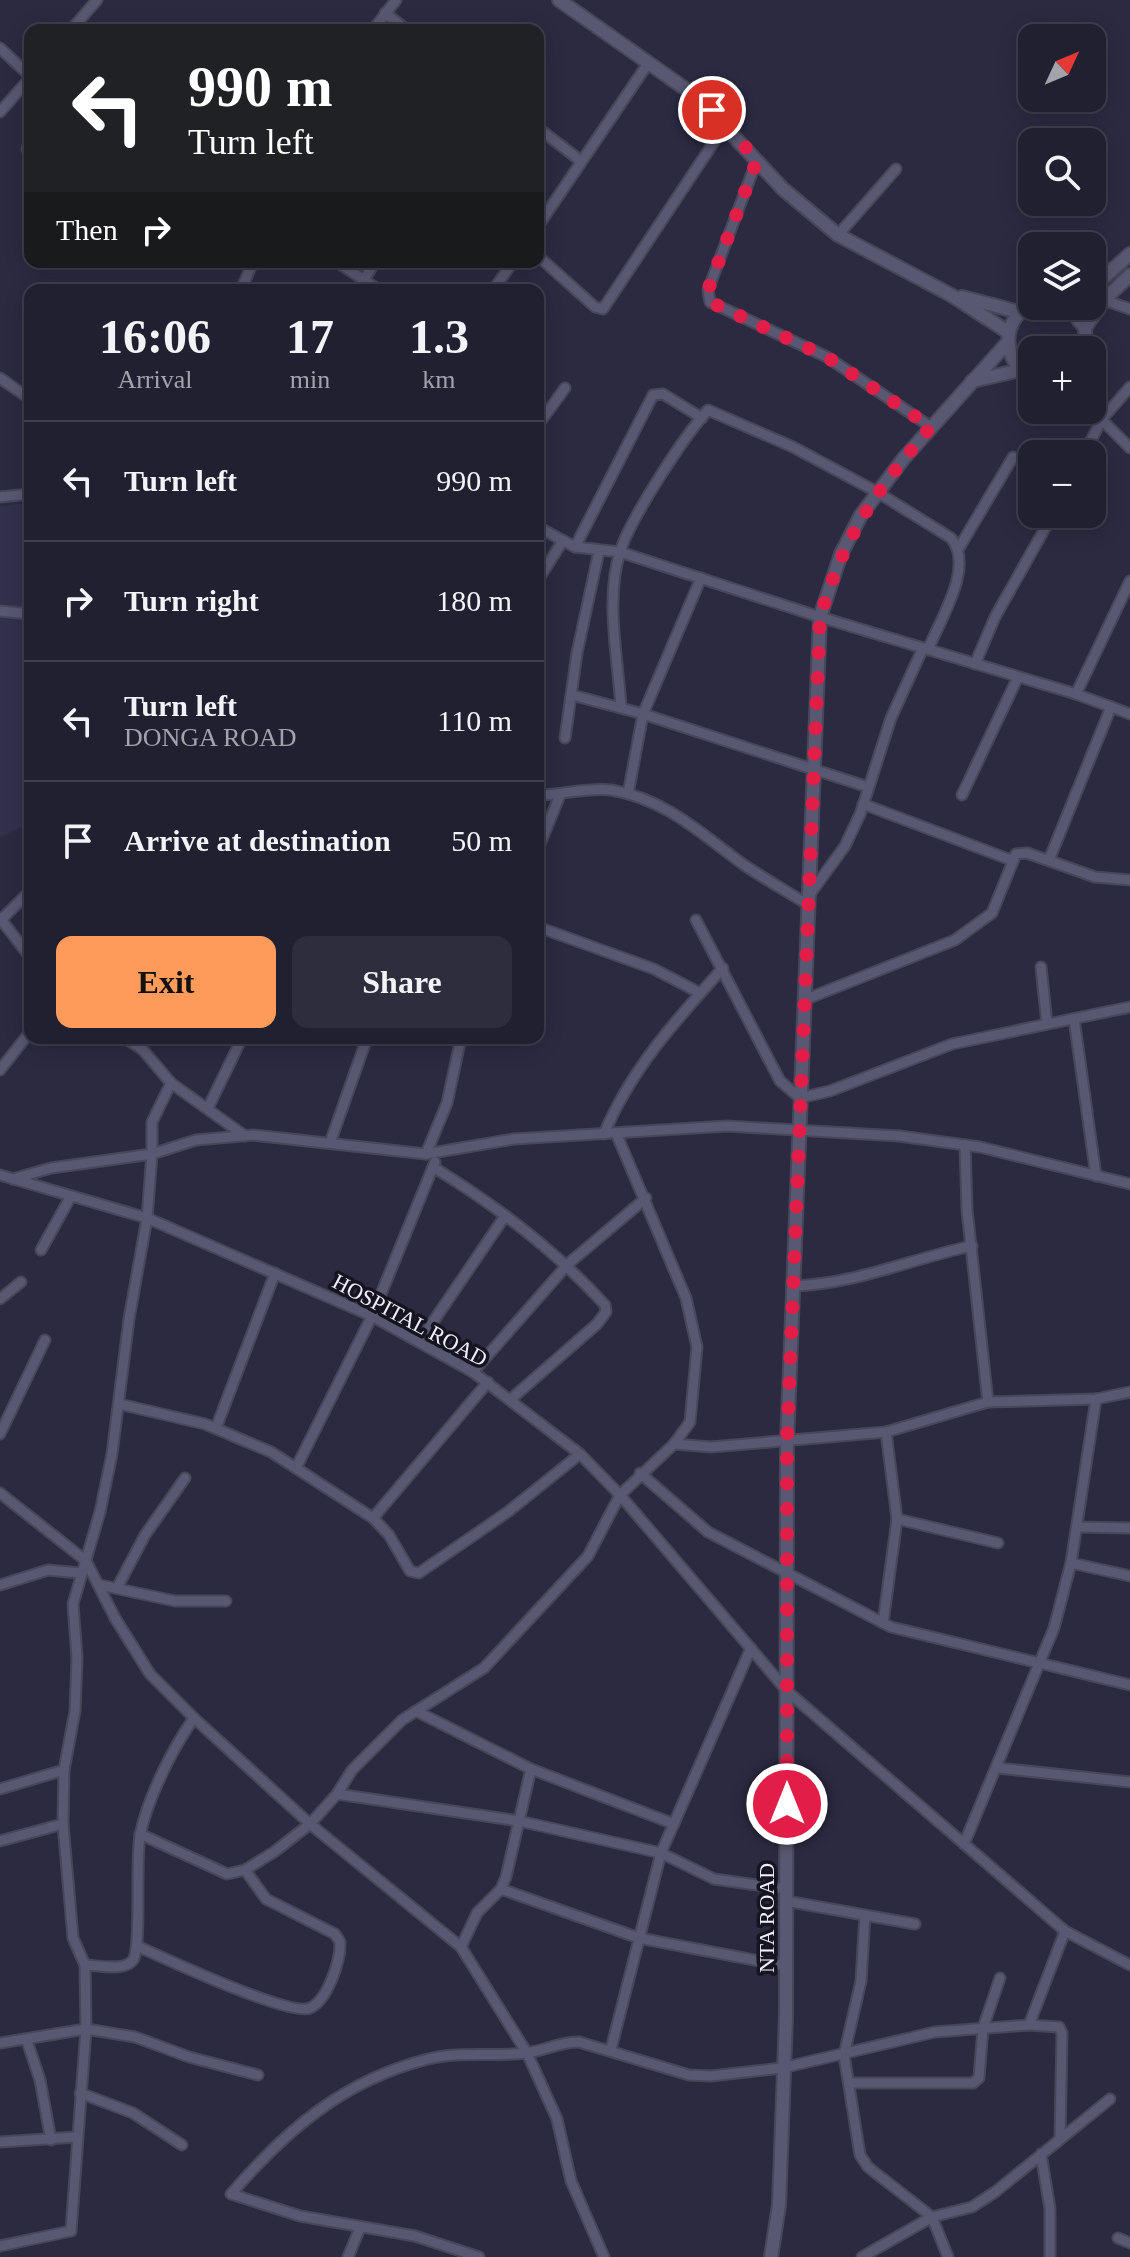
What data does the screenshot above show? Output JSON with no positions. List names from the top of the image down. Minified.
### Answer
{"streets":{"street":["HOSPITAL ROAD","NTA ROAD"]},"crossings":[["HOSPITAL ROAD","NTA ROAD"]],"north":"top right","page":{"map_buttons":["+","−"],"turn":["990 m","Turn left"],"then":"Then","eta":["16:06","Arrival","17","min","1.3","km"],"list":[{"name":"Turn left","value":"990 m"},{"name":"Turn right","value":"180 m"},{"name":"Turn left","note":"DONGA ROAD","value":"110 m"},{"name":"Arrive at destination","value":"50 m"}],"buttons":["Exit","Share"]}}
